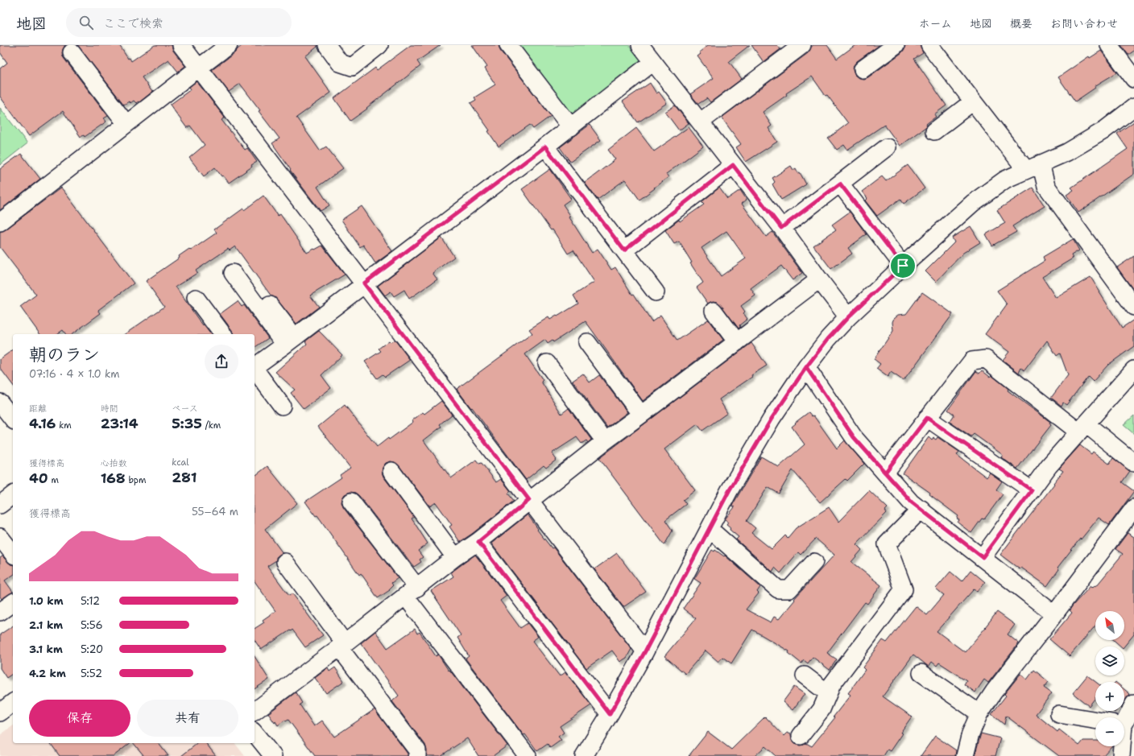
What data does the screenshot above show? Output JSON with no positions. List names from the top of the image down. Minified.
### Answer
{"north":"top left","page":{"header":"地図","search":"ここで検索","nav":["ホーム","地図","概要","お問い合わせ"],"heading":["朝のラン","07:16 · 4 × 1.0 km"],"stats":[["距離","4.16 km"],["時間","23:14"],["ペース","5:35 /km"],["獲得標高","40 m"],["心拍数","168 bpm"],["kcal","281"]],"chart":["獲得標高","55–64 m"],"list":[{"name":"1.0 km","note":"5:12"},{"name":"2.1 km","note":"5:56"},{"name":"3.1 km","note":"5:20"},{"name":"4.2 km","note":"5:52"}],"map_buttons":["+","−"],"buttons":["保存","共有"]}}
